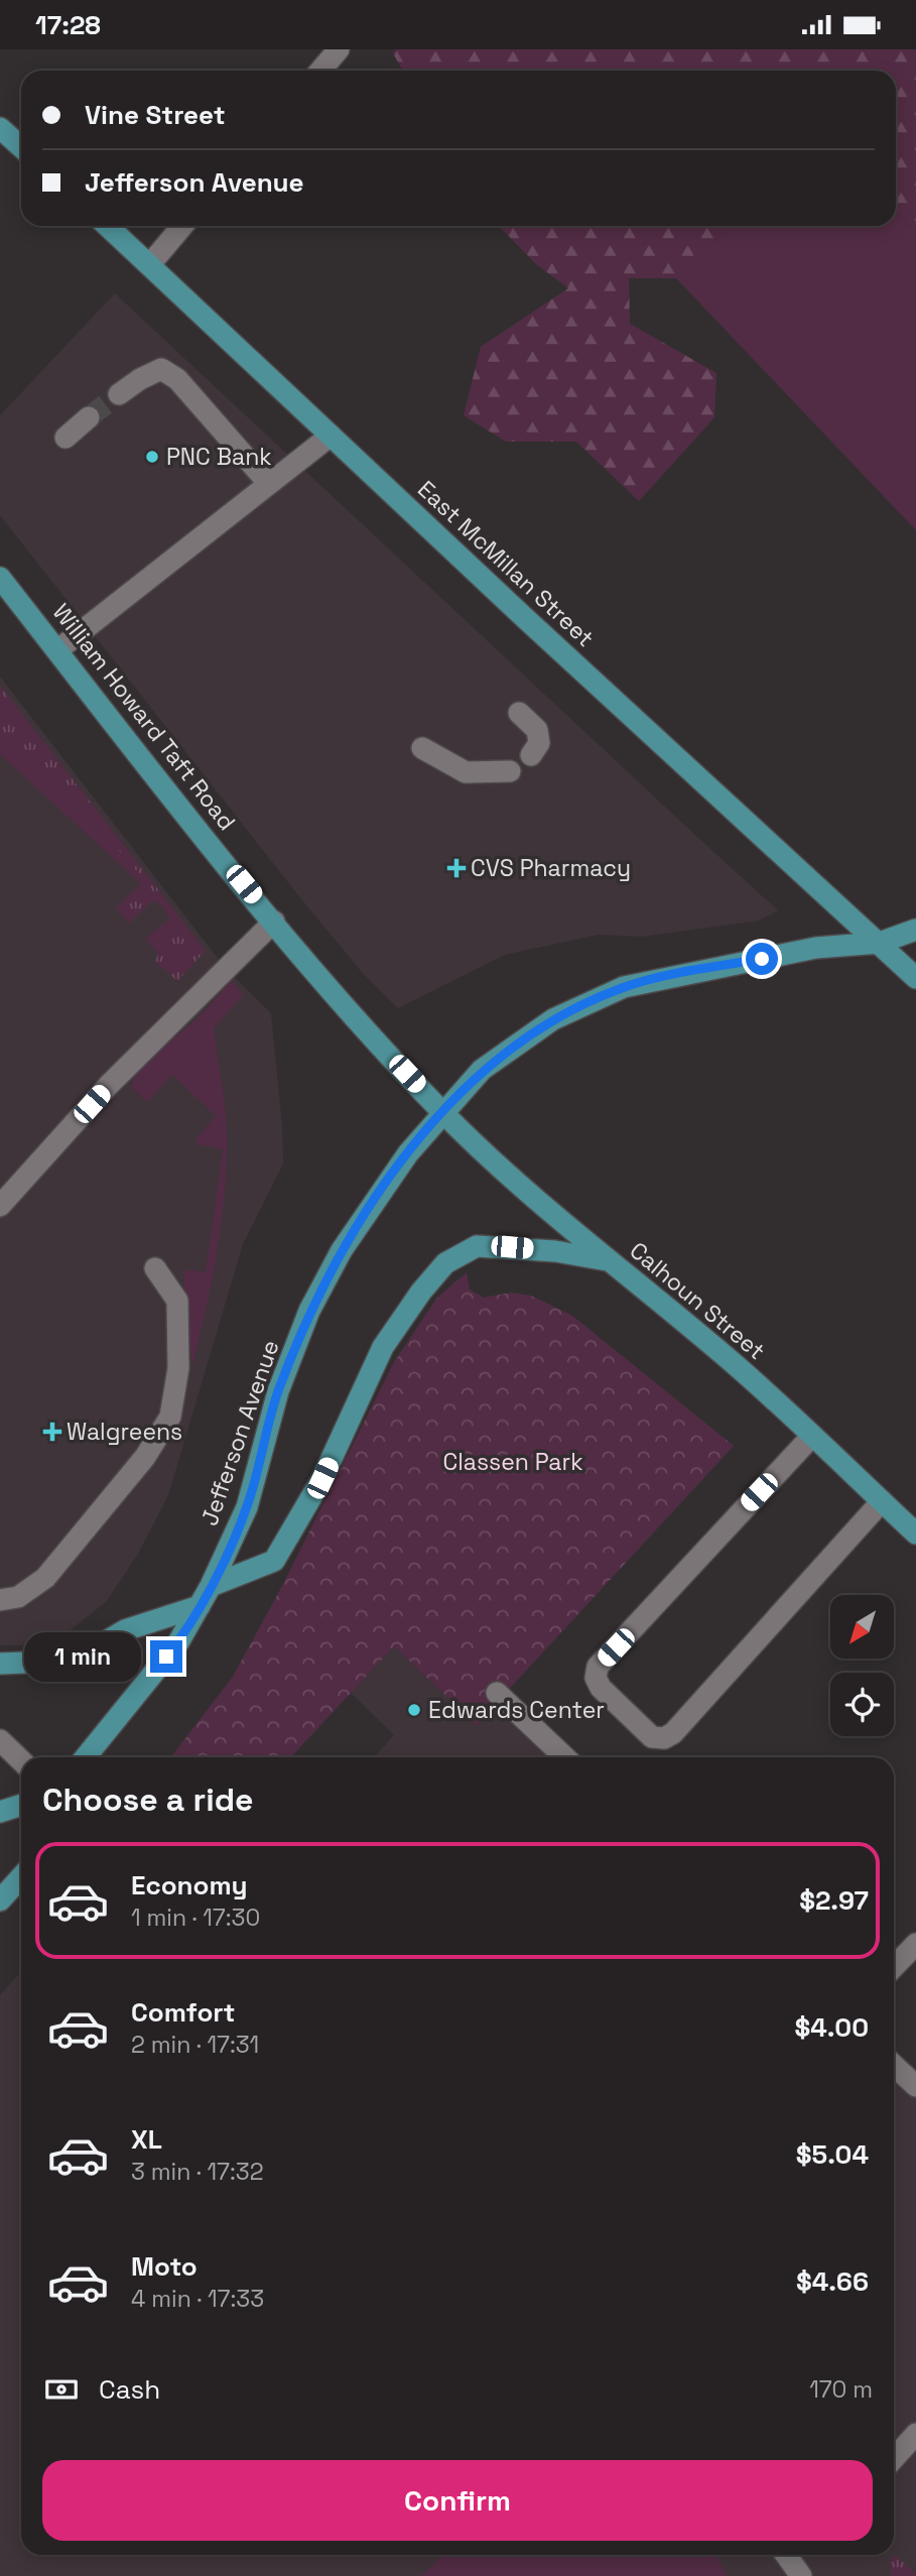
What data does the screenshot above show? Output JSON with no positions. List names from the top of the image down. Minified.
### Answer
{"streets":{"main road":["East McMillan Street","William Howard Taft Road","Calhoun Street","Jefferson Avenue"]},"crossings":[["East McMillan Street","Jefferson Avenue"],["William Howard Taft Road","Calhoun Street"],["William Howard Taft Road","Jefferson Avenue"],["Calhoun Street","Jefferson Avenue"]],"parks":["Classen Park"],"places":{"other":["PNC Bank","Edwards Center"],"health":["CVS Pharmacy","Walgreens"]},"north":"bottom left","page":{"status":"17:28","banner":["Vine Street","Jefferson Avenue"],"bubble":"1 min","heading":"Choose a ride","list":[{"name":"Economy","note":"1 min · 17:30","value":"$2.97"},{"name":"Comfort","note":"2 min · 17:31","value":"$4.00"},{"name":"XL","note":"3 min · 17:32","value":"$5.04"},{"name":"Moto","note":"4 min · 17:33","value":"$4.66"}],"pay":["Cash","170 m"],"buttons":"Confirm"}}
